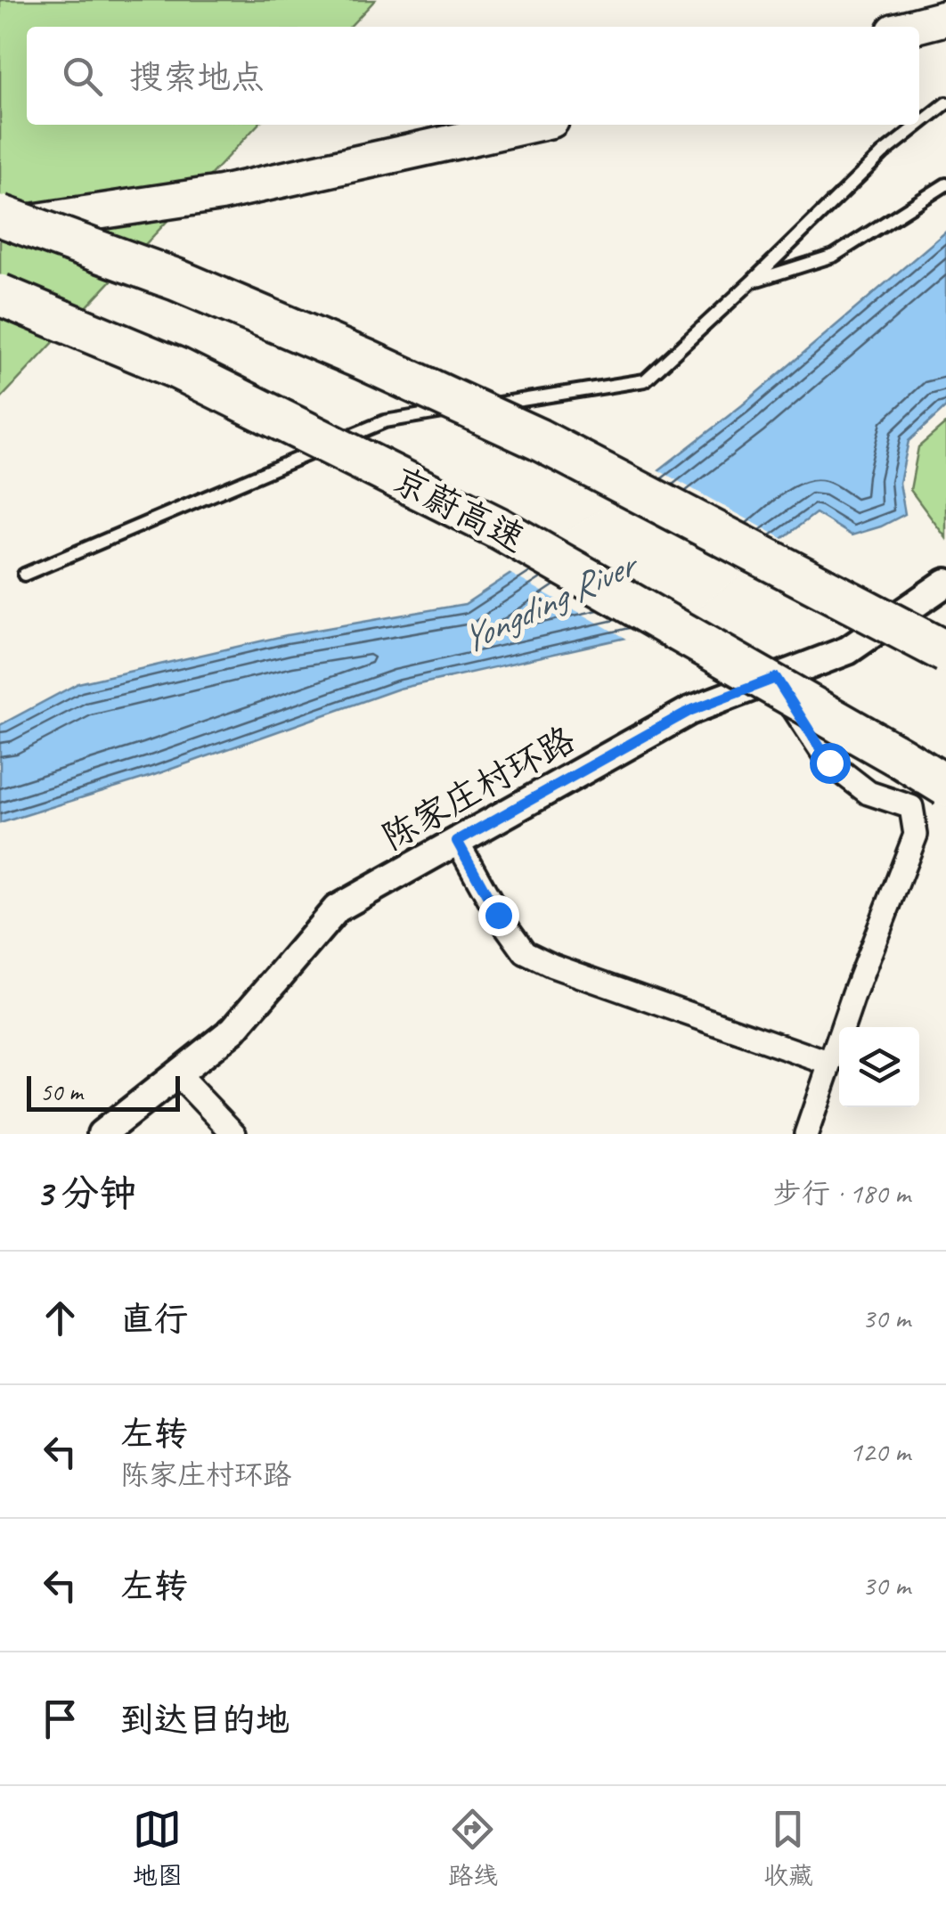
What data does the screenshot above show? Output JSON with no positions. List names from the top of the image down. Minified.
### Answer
{"streets":{"highway":["京蔚高速"],"street":["陈家庄村环路"]},"water":["Yongding River"],"scale_bar":"50 m","page":{"search":"搜索地点","scale":"50 m","heading":["3 分钟","步行 · 180 m"],"list":[["直行","30 m"],["左转","陈家庄村环路","120 m"],["左转","30 m"],"到达目的地"],"nav":["地图","路线","收藏"]}}
